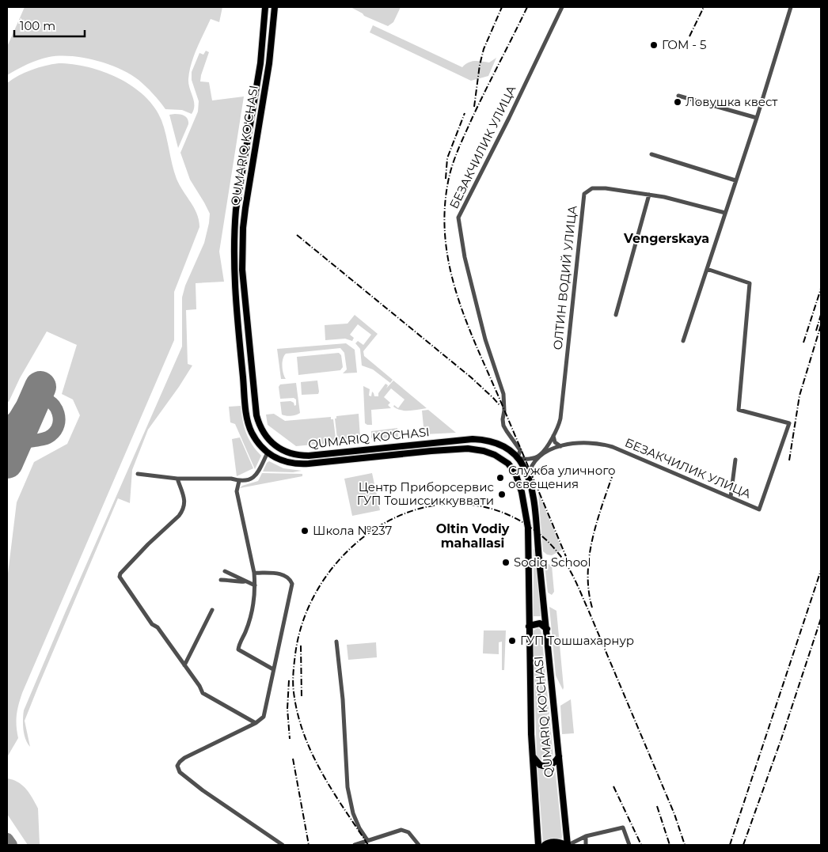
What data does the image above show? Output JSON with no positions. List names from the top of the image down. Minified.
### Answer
{"streets":{"main road":["QUMARIQ KO'CHASI"],"street":["БЕЗАКЧИЛИК УЛИЦА","ОЛТИН ВОДИЙ УЛИЦА"]},"crossings":[["QUMARIQ KO'CHASI","БЕЗАКЧИЛИК УЛИЦА"],["QUMARIQ KO'CHASI","ОЛТИН ВОДИЙ УЛИЦА"],["БЕЗАКЧИЛИК УЛИЦА","ОЛТИН ВОДИЙ УЛИЦА"]],"districts":["Vengerskaya","Oltin Vodiy mahallasi"],"places":["ГОМ - 5","Ловушка квест","Служба уличного освещения","Центр Приборсервис ГУП Тошиссиккуввати","Школа №237","Sodiq School","ГУП Тошшахарнур"],"scale_bar":"100 m"}
